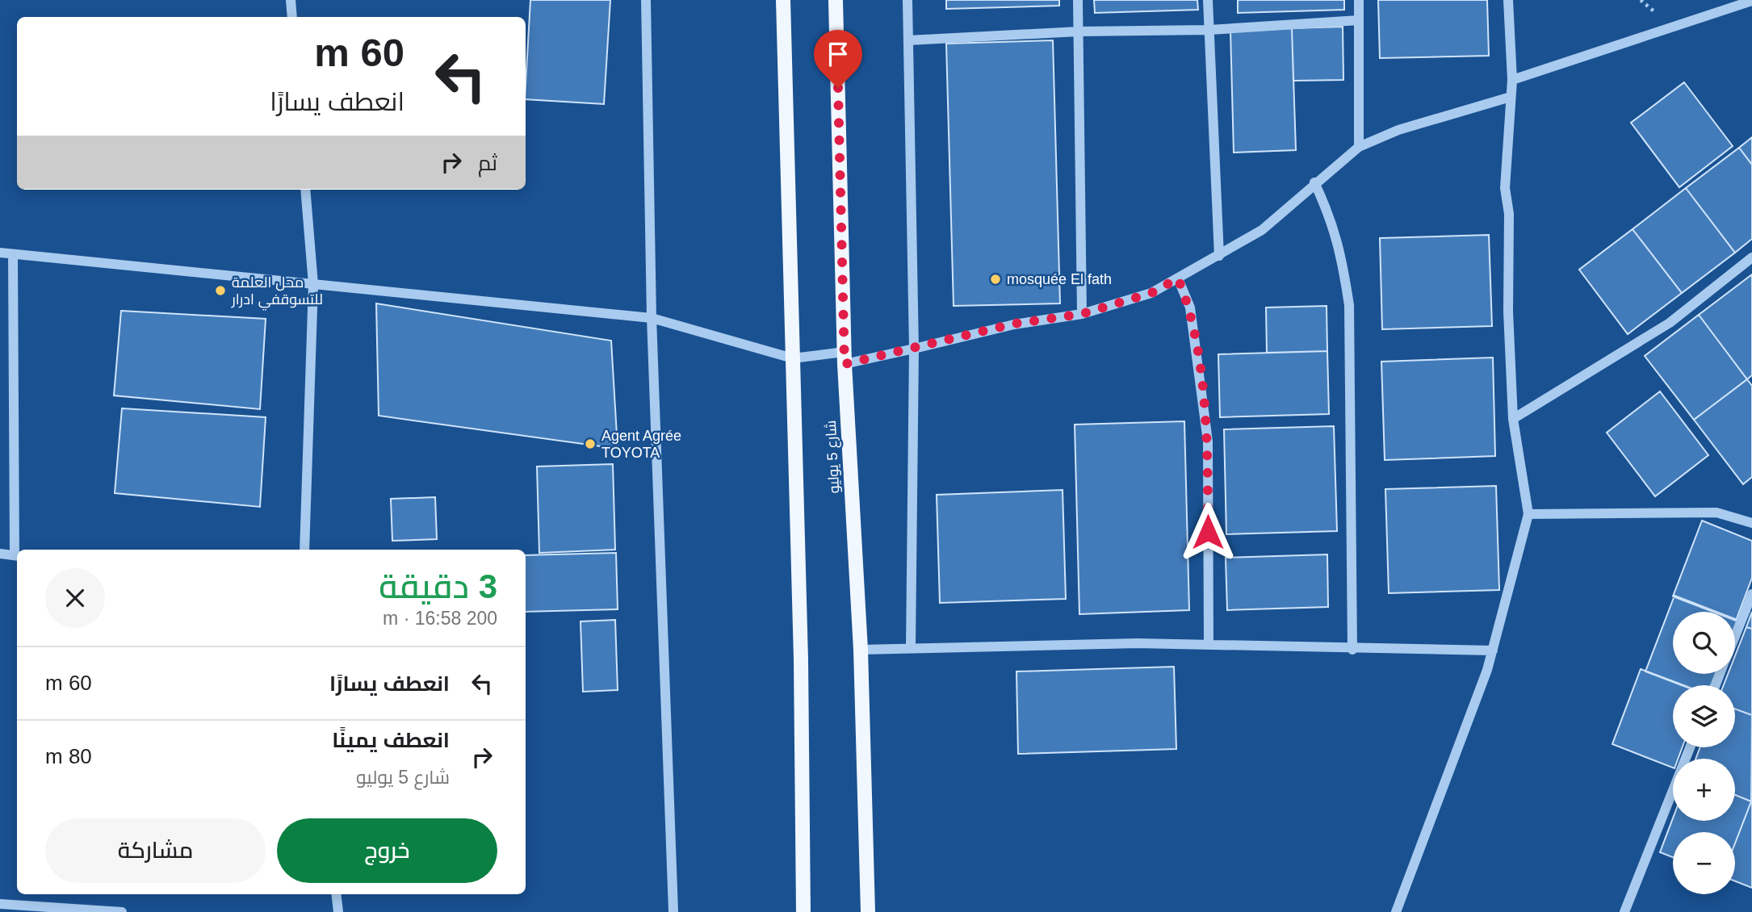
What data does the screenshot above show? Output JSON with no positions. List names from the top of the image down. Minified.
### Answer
{"streets":{"main road":["شارع 5 يوليو"]},"places":["mosquée El fath","محل العلمة للتسوقفي ادرار","Agent Agrée TOYOTA"],"page":{"turn":["60 m","انعطف يسارًا"],"then":"ثم","heading":["3 دقيقة","200 m · 16:58"],"map_buttons":["+","−"],"list":[{"name":"انعطف يسارًا","value":"60 m"},{"name":"انعطف يمينًا","note":"شارع 5 يوليو","value":"80 m"}],"buttons":["خروج","مشاركة"]}}
